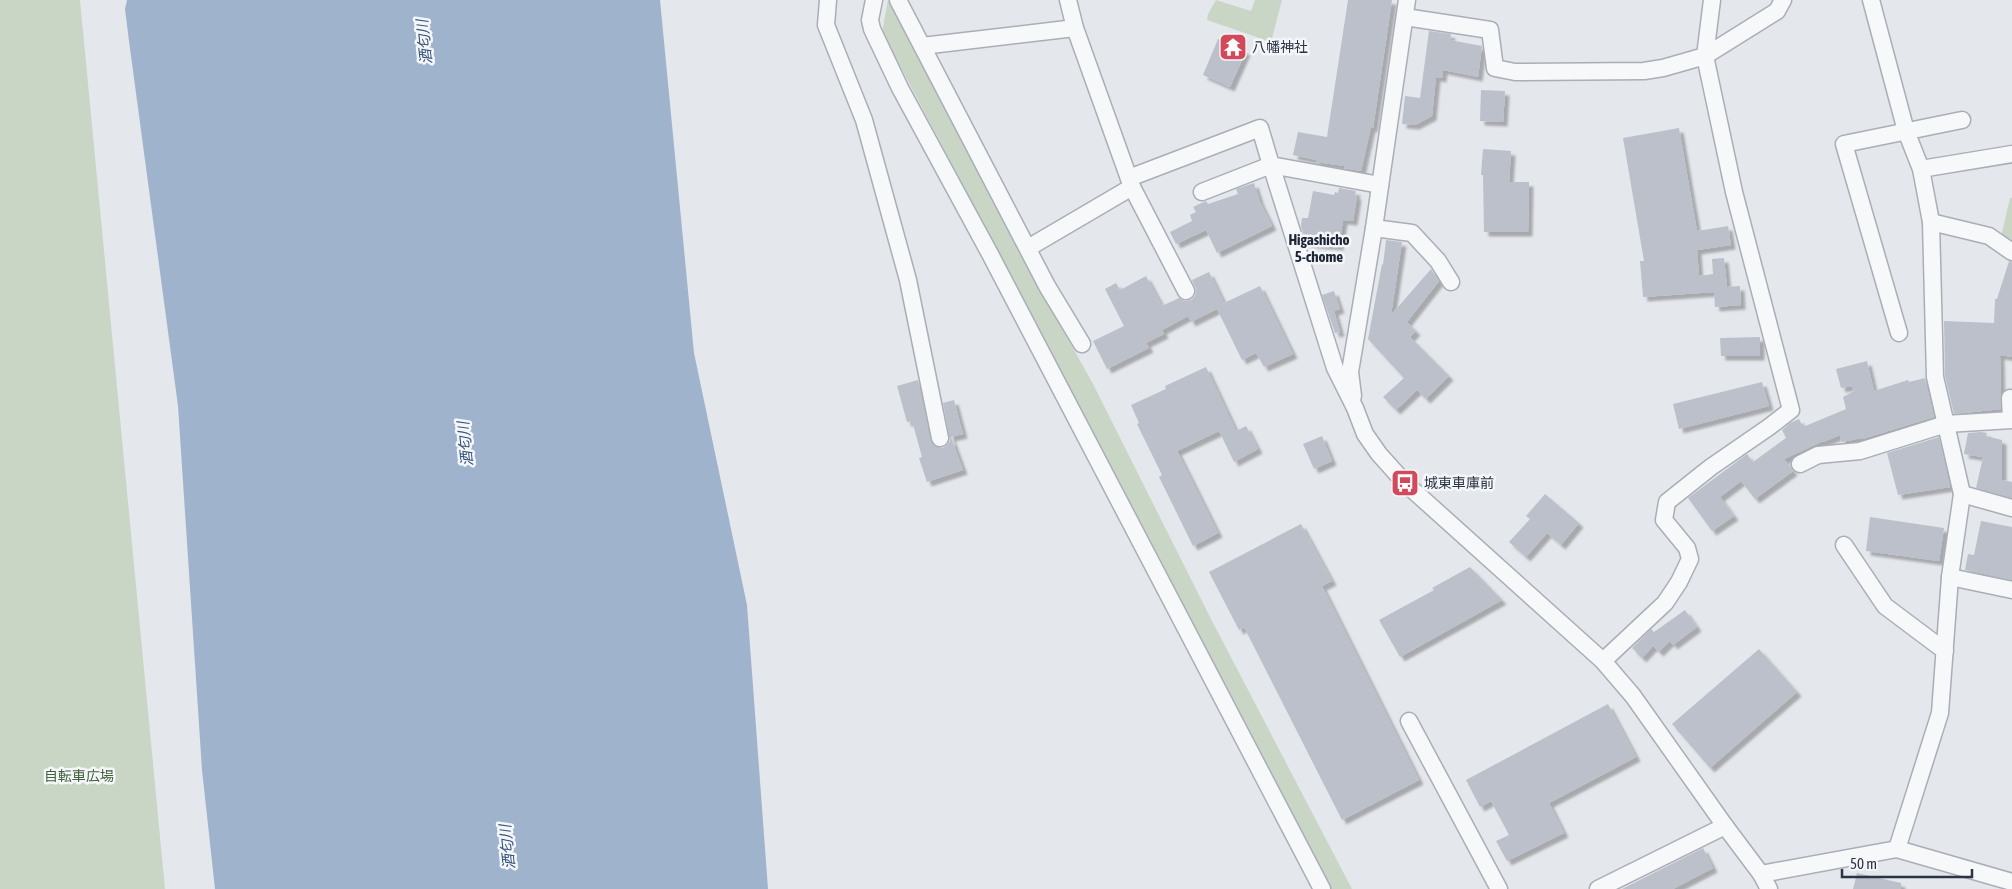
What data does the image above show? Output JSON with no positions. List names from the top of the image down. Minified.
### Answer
{"districts":["Higashicho 5-chome"],"water":["酒匂川"],"parks":["自転車広場"],"places":{"temple":["八幡神社"],"bus stop":["城東車庫前"]},"scale_bar":"50 m"}
